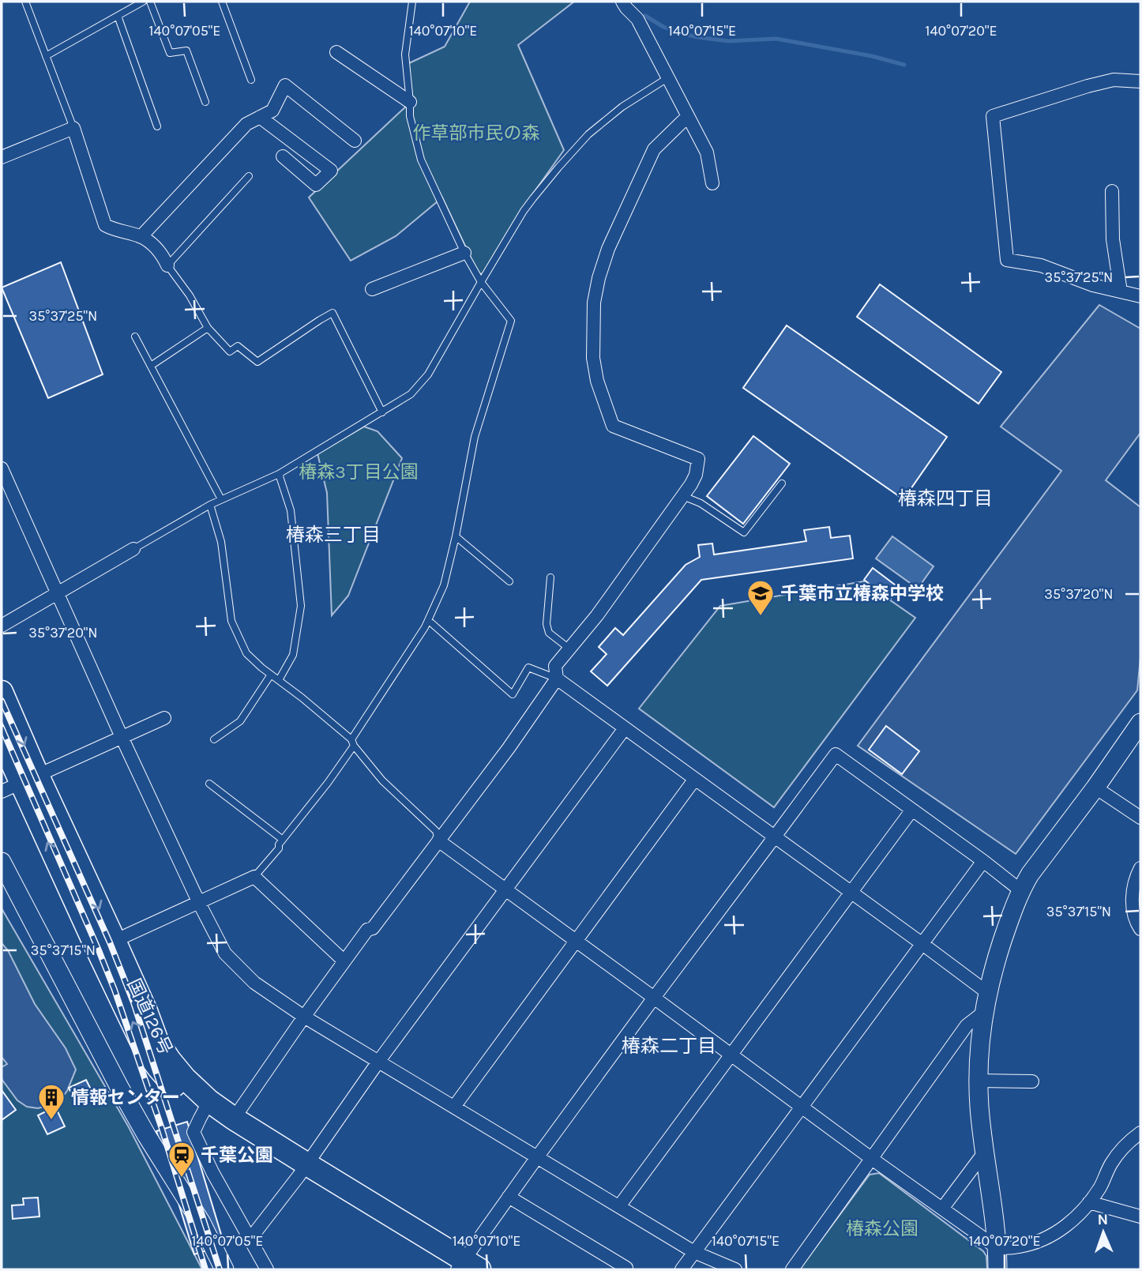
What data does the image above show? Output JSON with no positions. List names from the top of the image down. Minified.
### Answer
{"streets":{"highway":["国道126号"]},"districts":["椿森四丁目","椿森三丁目","椿森二丁目"],"parks":["作草部市民の森","椿森3丁目公園","椿森公園"],"places":{"school or university":["千葉市立椿森中学校"],"building":["情報センター"],"station":["千葉公園"]},"north":"top","coordinates":["140°07'05\"E","140°07'10\"E","140°07'15\"E","140°07'20\"E","35°37'25\"N","35°37'20\"N","35°37'15\"N"]}
